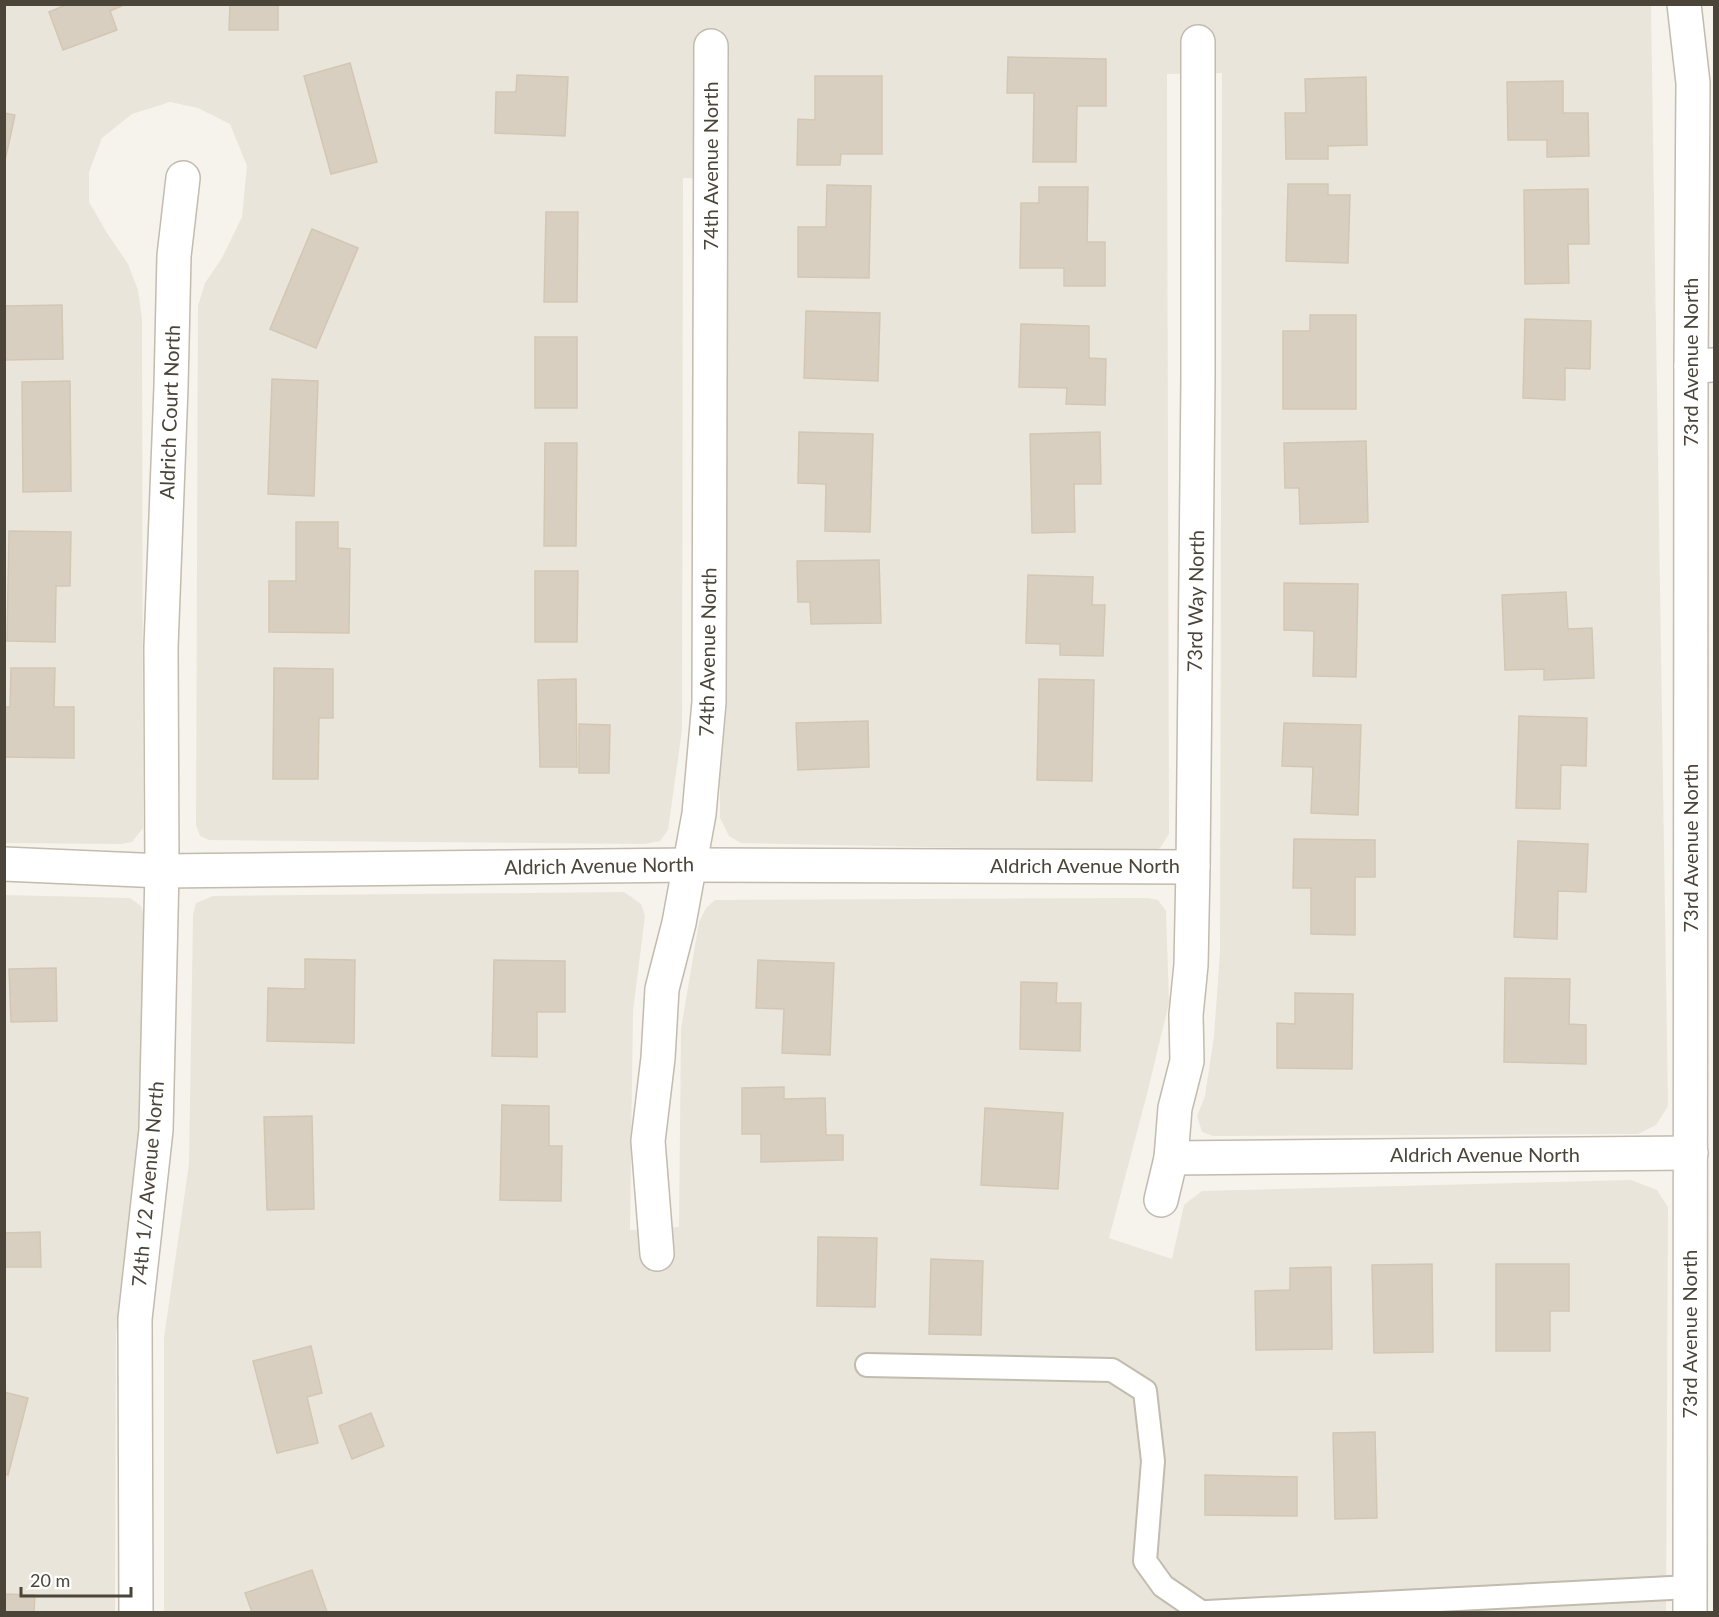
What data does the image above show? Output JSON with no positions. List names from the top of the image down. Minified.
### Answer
{"streets":{"street":["74th Avenue North","73rd Avenue North","Aldrich Court North","73rd Way North","Aldrich Avenue North","74th 1/2 Avenue North"]},"crossings":[["74th Avenue North","Aldrich Avenue North"],["73rd Avenue North","Aldrich Avenue North"],["Aldrich Court North","74th 1/2 Avenue North"],["73rd Way North","Aldrich Avenue North"],["Aldrich Avenue North","74th 1/2 Avenue North"]],"scale_bar":"20 m"}
